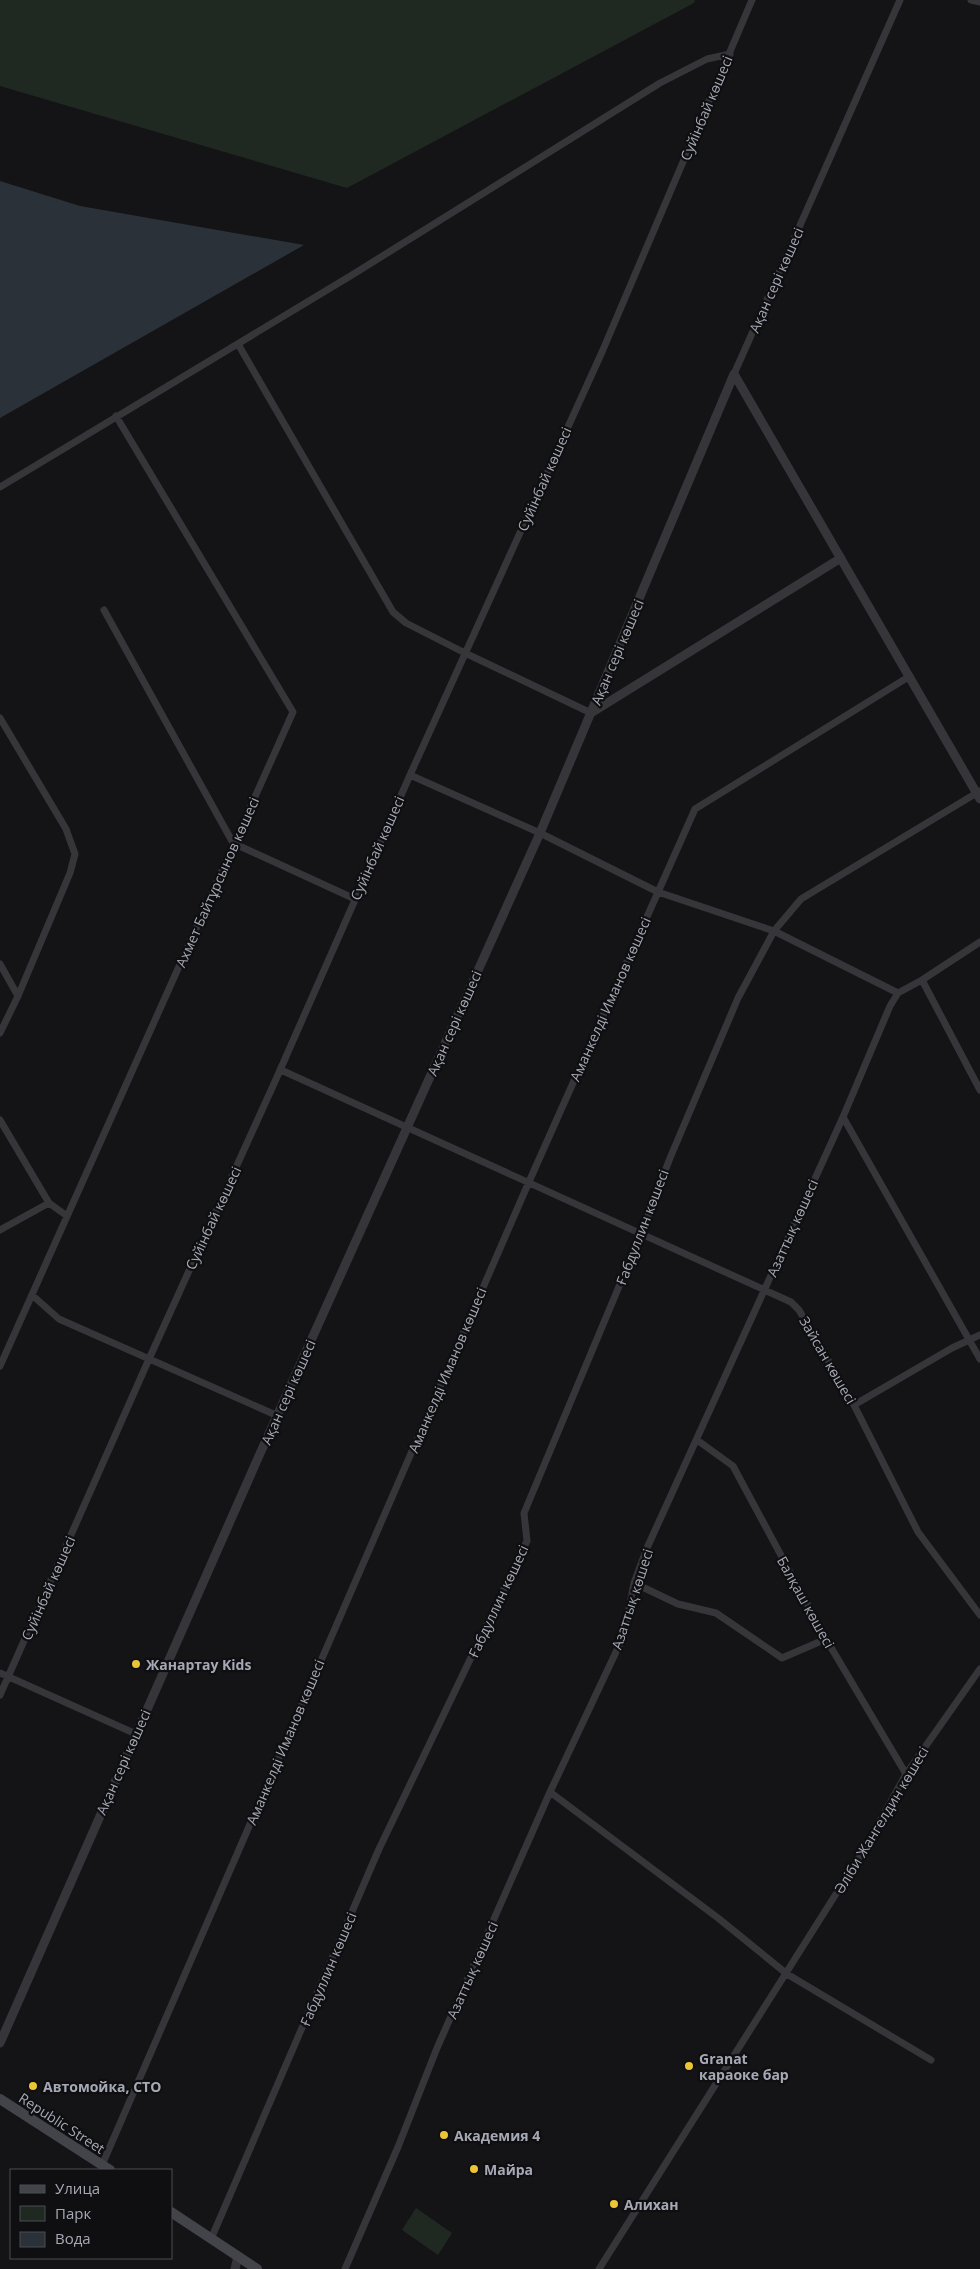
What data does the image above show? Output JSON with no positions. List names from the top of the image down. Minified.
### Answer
{"streets":{"main road":["Republic Street"],"street":["Суйінбай көшесі","Ақан сері көшесі","Ахмет Байтұрсынов көшесі","Аманкелді Иманов көшесі","Ғабдуллин көшесі","Азаттық көшесі","Зайсан көшесі","Балқаш көшесі","Әліби Жангелдин көшесі"]},"crossings":[["Суйінбай көшесі","Зайсан көшесі"],["Ақан сері көшесі","Зайсан көшесі"],["Аманкелді Иманов көшесі","Зайсан көшесі"],["Аманкелді Иманов көшесі","Republic Street"],["Ғабдуллин көшесі","Зайсан көшесі"],["Азаттық көшесі","Зайсан көшесі"],["Азаттық көшесі","Балқаш көшесі"],["Балқаш көшесі","Әліби Жангелдин көшесі"]],"places":["Жанартау Kids","Granat караоке бар","Автомойка, СТО","Академия 4","Майра","Алихан"],"legend":["Улица","Парк","Вода"]}
